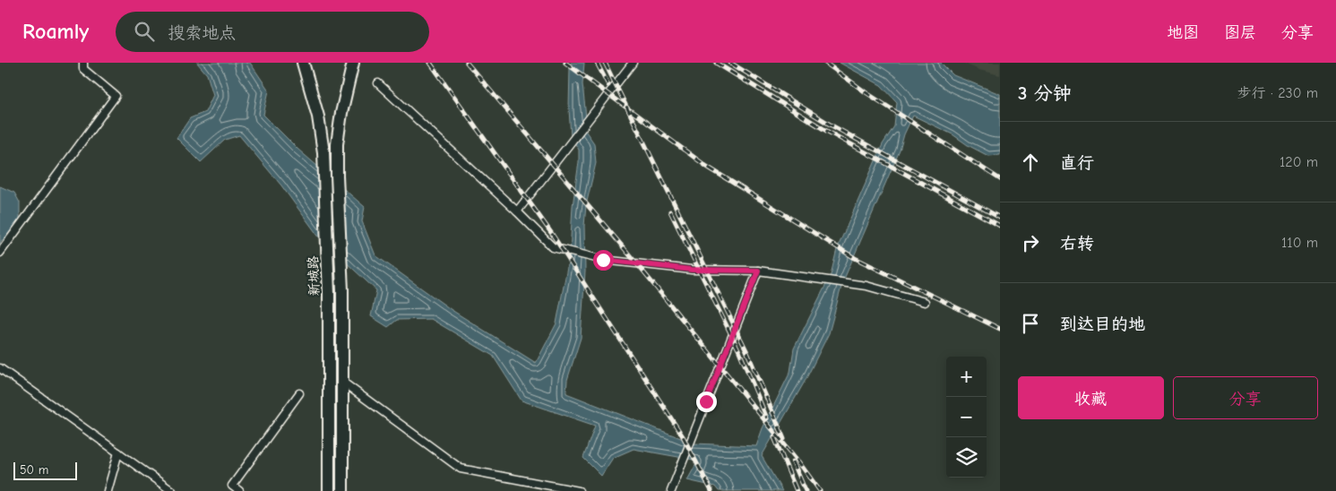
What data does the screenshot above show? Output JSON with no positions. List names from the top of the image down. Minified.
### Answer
{"streets":{"main road":["新城路"]},"scale_bar":"50 m","page":{"header":"Roamly","search":"搜索地点","nav":["地图","图层","分享"],"heading":["3 分钟","步行 · 230 m"],"list":[["直行","120 m"],["右转","110 m"],"到达目的地"],"map_buttons":["+","−"],"buttons":["收藏","分享"],"scale":"50 m"}}
